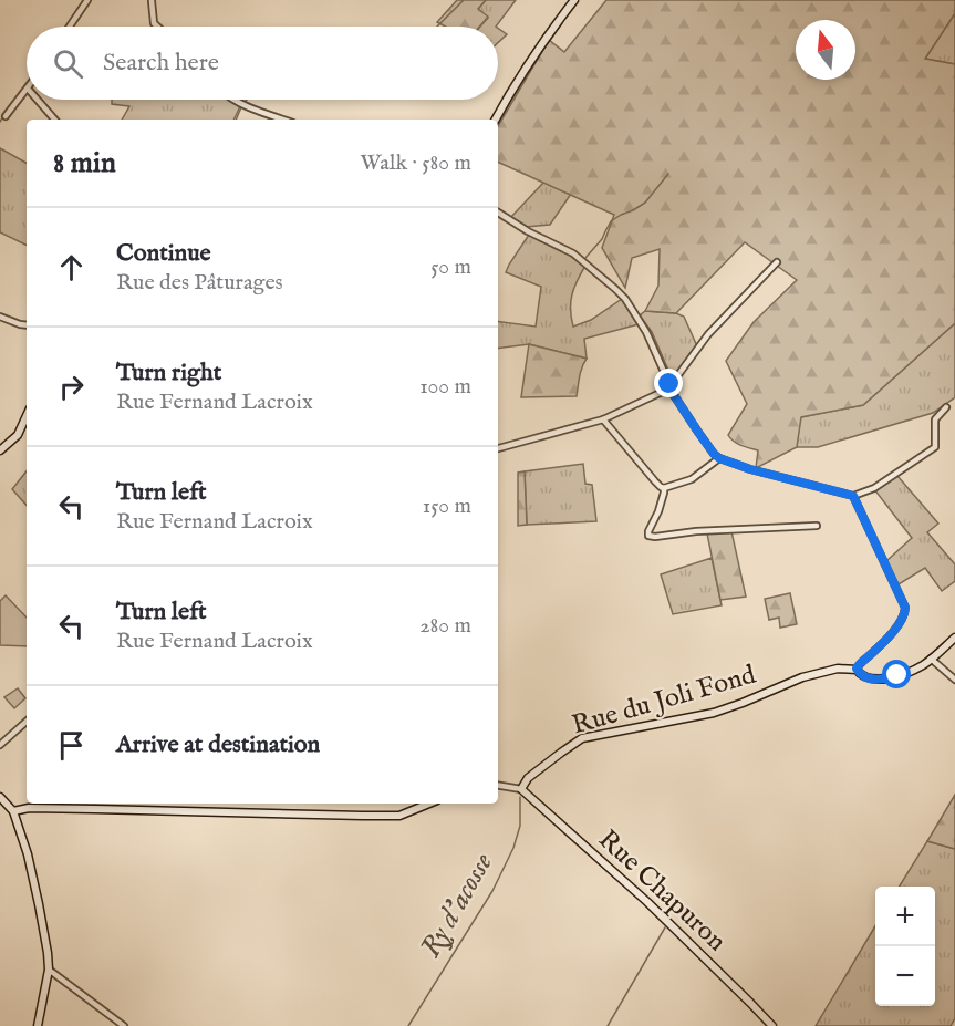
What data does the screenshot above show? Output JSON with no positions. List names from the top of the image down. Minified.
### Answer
{"streets":{"street":["Rue du Joli Fond","Rue Chapuron"]},"crossings":[["Rue du Joli Fond","Rue Chapuron"]],"water":["Ry d'acosse"],"north":"top","page":{"search":"Search here","heading":["8 min","Walk · 580 m"],"list":[["Continue","Rue des Pâturages","50 m"],["Turn right","Rue Fernand Lacroix","100 m"],["Turn left","Rue Fernand Lacroix","150 m"],["Turn left","Rue Fernand Lacroix","280 m"],"Arrive at destination"],"map_buttons":["+","−"]}}
